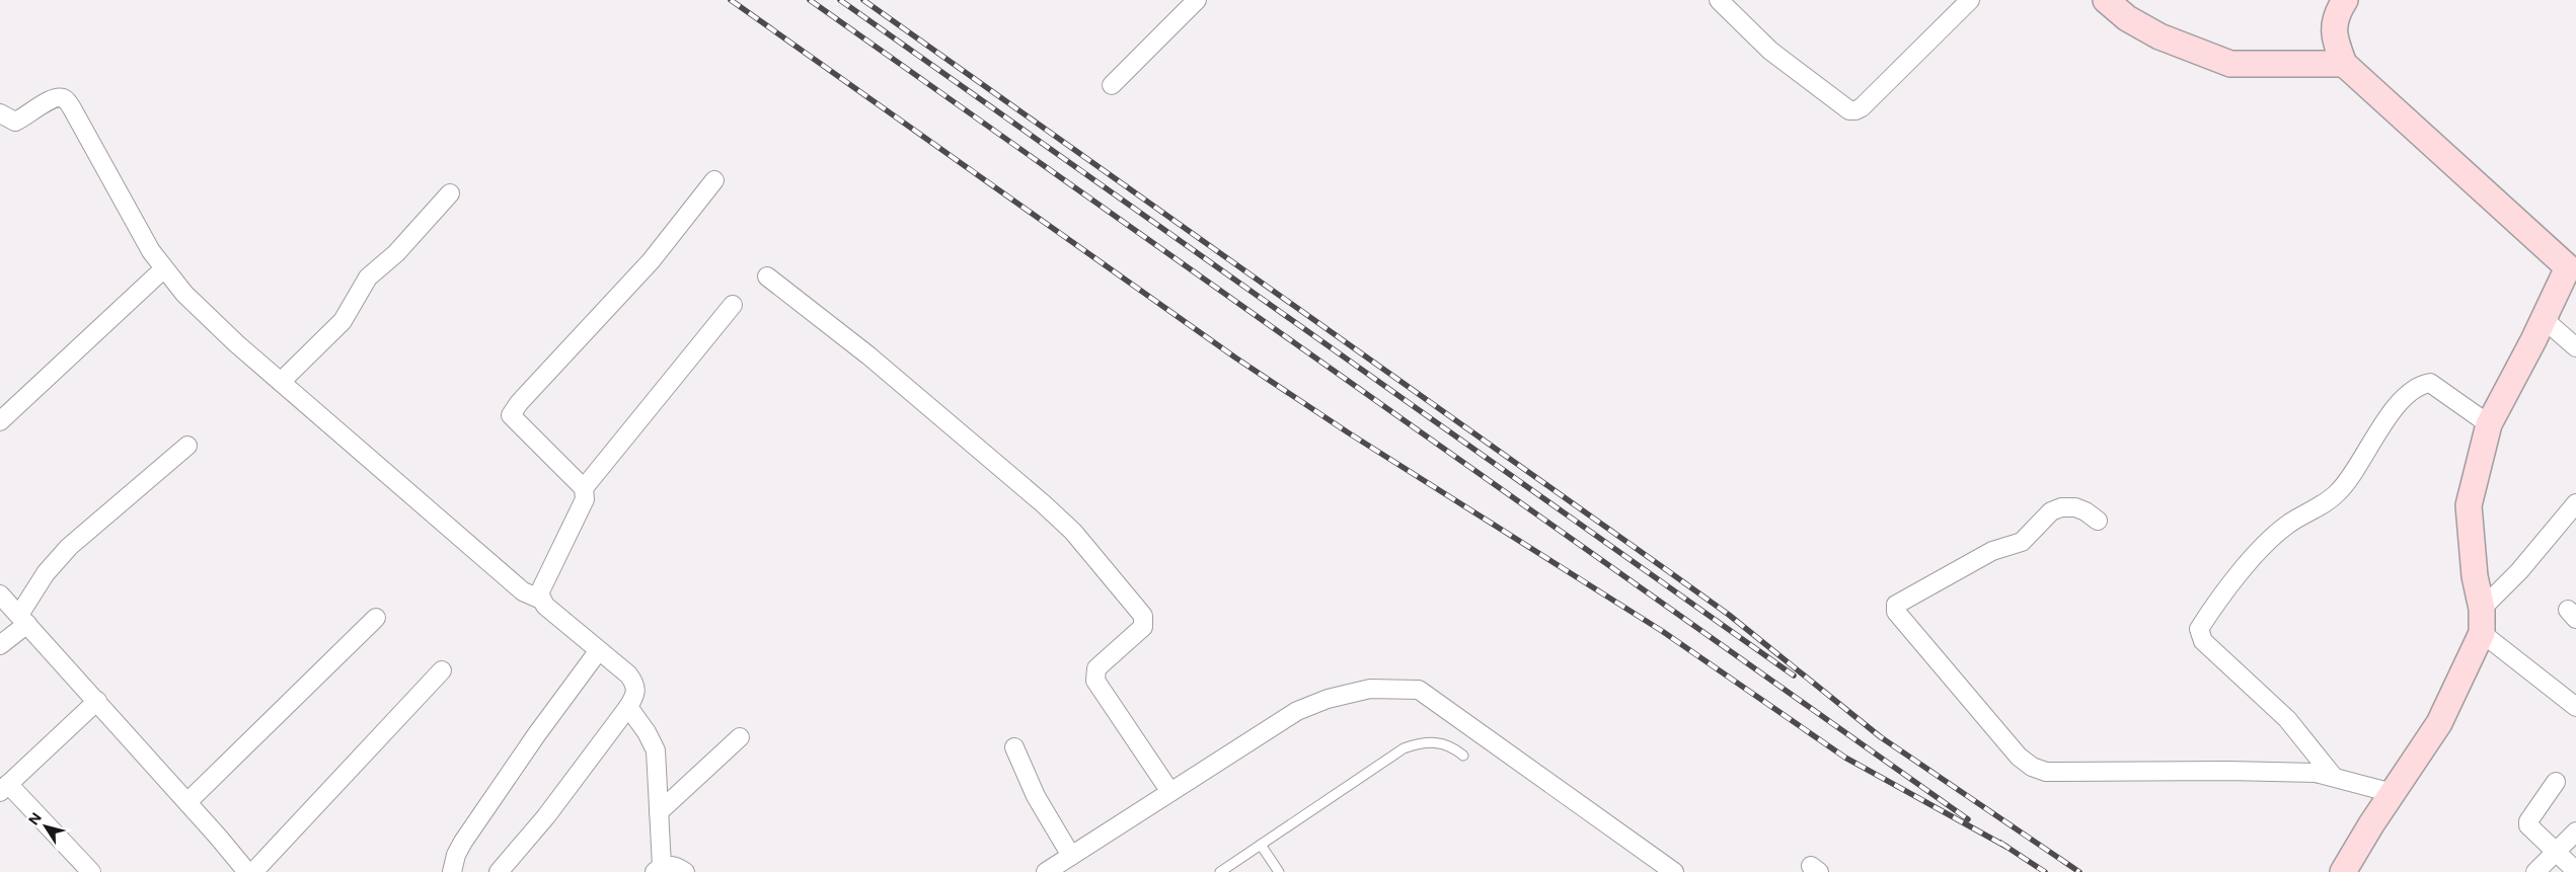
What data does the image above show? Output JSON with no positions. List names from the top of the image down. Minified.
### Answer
{"north":"top left"}
